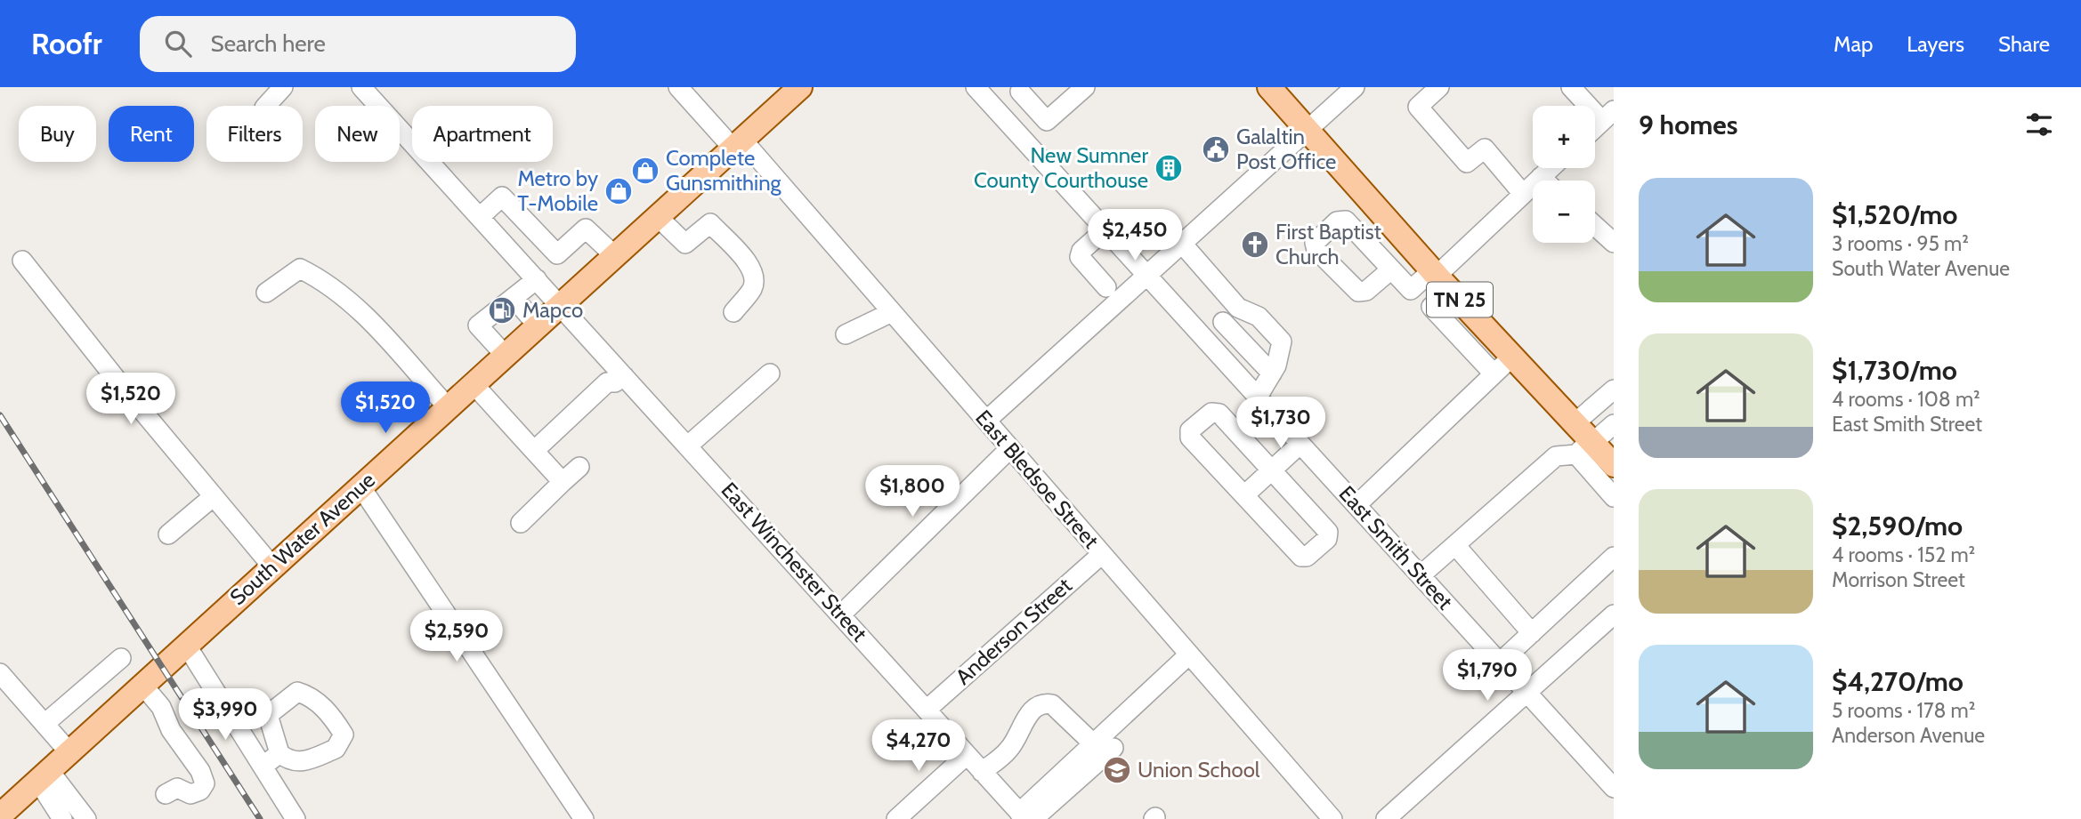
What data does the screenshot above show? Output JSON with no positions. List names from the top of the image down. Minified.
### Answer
{"streets":{"main road":["TN 25","South Water Avenue"],"street":["East Bledsoe Street","East Smith Street","East Winchester Street","Anderson Street"]},"crossings":[["East Bledsoe Street","South Water Avenue"],["East Bledsoe Street","Anderson Street"],["South Water Avenue","East Winchester Street"],["East Winchester Street","Anderson Street"]],"places":{"public building":["Galaltin Post Office"],"building":["New Sumner County Courthouse"],"shop":["Complete Gunsmithing","Metro by T-Mobile"],"church":["First Baptist Church"],"fuel station":["Mapco"],"school or university":["Union School"]},"page":{"header":"Roofr","search":"Search here","nav":["Map","Layers","Share"],"heading":"9 homes","map_buttons":["+","−"],"chip":["Buy","Rent","Filters","New","Apartment"],"list":[{"name":"$1,520/mo","note":"3 rooms · 95 m² · South Water Avenue"},{"name":"$1,730/mo","note":"4 rooms · 108 m² · East Smith Street"},{"name":"$2,590/mo","note":"4 rooms · 152 m² · Morrison Street"},{"name":"$4,270/mo","note":"5 rooms · 178 m² · Anderson Avenue"}],"price":["$2,450","$1,520","$1,520","$1,730","$1,800","$2,590","$1,790","$3,990","$4,270"]}}
